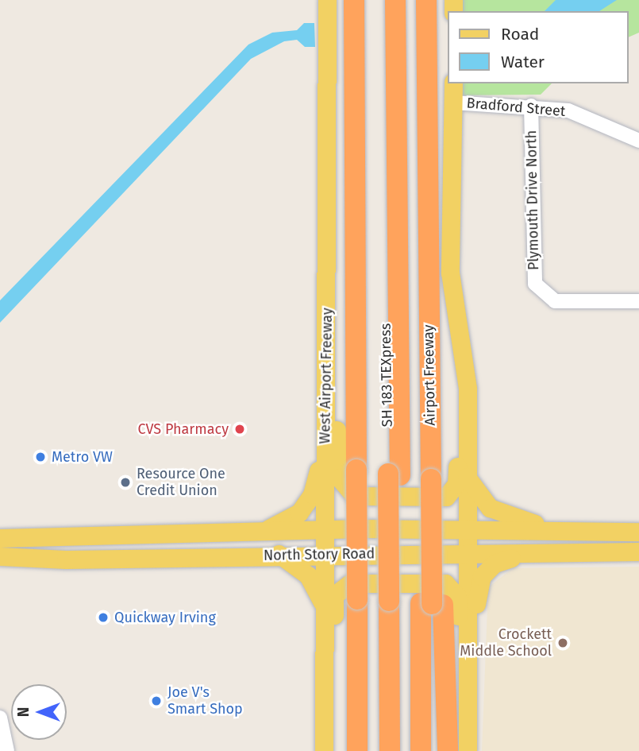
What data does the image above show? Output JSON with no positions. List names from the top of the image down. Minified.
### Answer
{"streets":{"highway":["SH 183 TEXpress","Airport Freeway"],"main road":["West Airport Freeway","North Story Road"],"street":["Bradford Street","Plymouth Drive North"]},"crossings":[["Bradford Street","Plymouth Drive North"],["SH 183 TEXpress","Airport Freeway"],["West Airport Freeway","North Story Road"]],"places":["CVS Pharmacy","Metro VW","Resource One Credit Union","Quickway Irving","Crockett Middle School","Joe V's Smart Shop"],"legend":["Road","Water"],"north":"left"}
